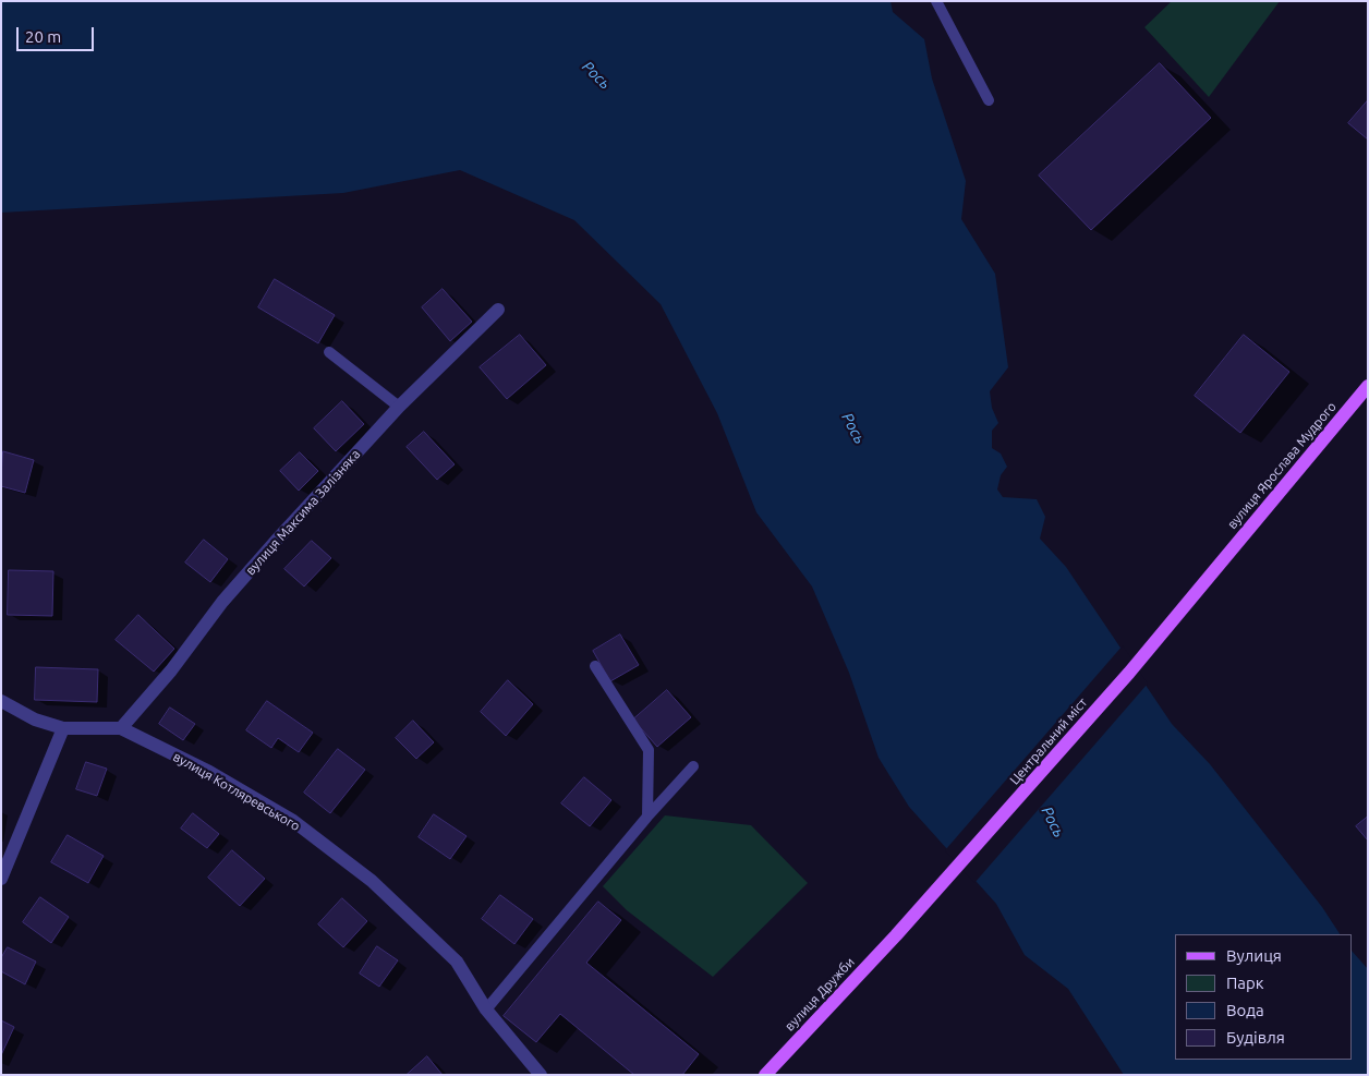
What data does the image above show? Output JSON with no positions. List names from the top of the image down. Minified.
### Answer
{"streets":{"main road":["вулиця Ярослава Мудрого","Центральний міст","вулиця Дружби"],"street":["вулиця Максима Залізняка","вулиця Котляревського"]},"crossings":[["вулиця Ярослава Мудрого","Центральний міст"],["вулиця Максима Залізняка","вулиця Котляревського"],["Центральний міст","вулиця Дружби"]],"water":["Рось"],"legend":["Вулиця","Парк","Вода","Будівля"],"scale_bar":"20 m"}
